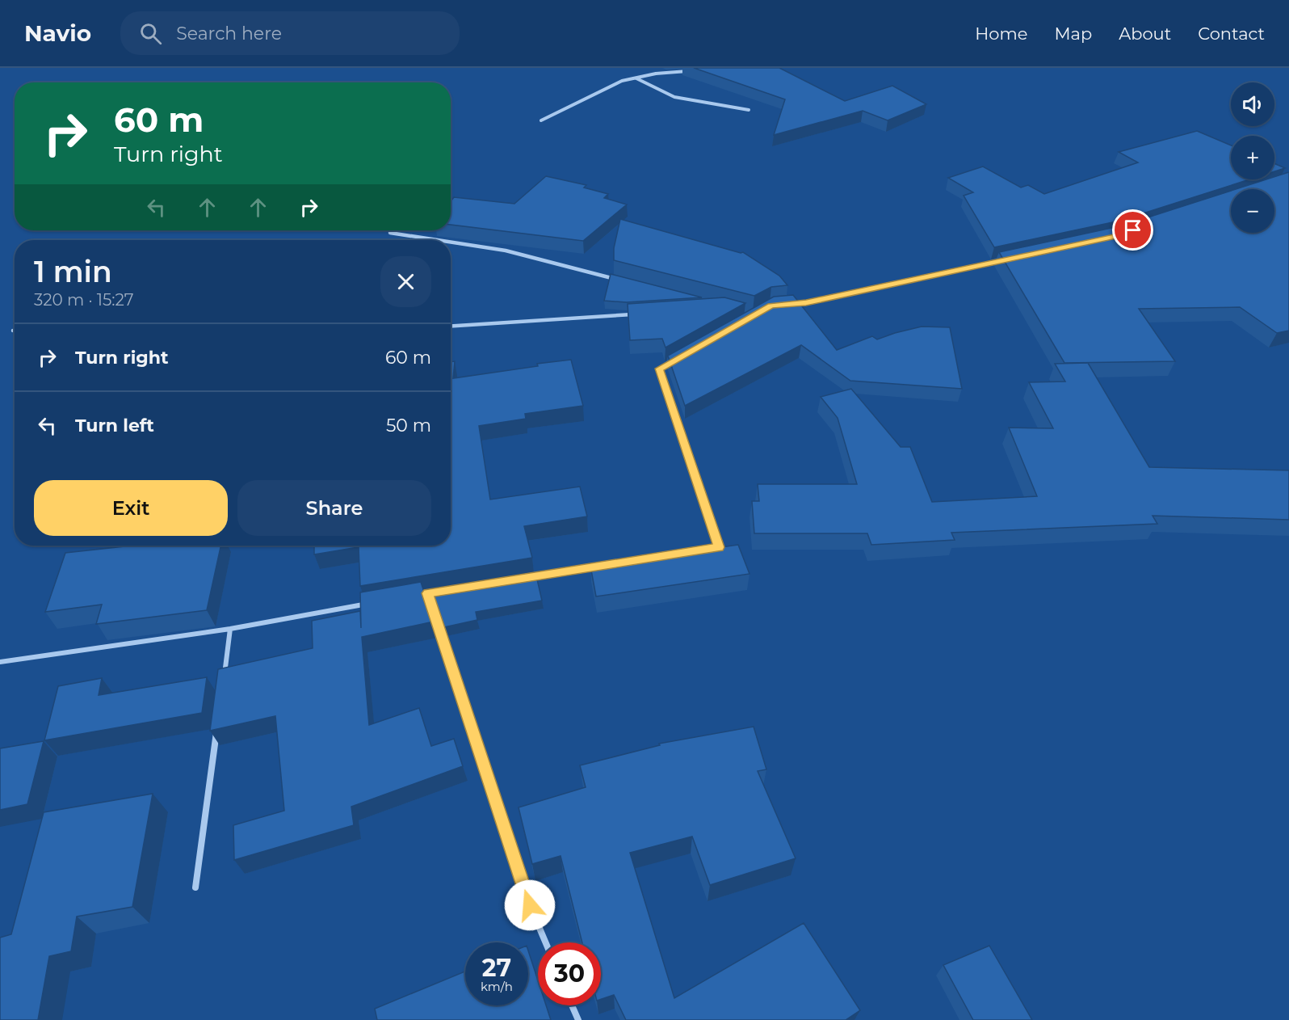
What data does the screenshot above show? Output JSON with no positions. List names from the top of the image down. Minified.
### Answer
{"page":{"header":"Navio","search":"Search here","nav":["Home","Map","About","Contact"],"map_buttons":["+","−"],"turn":["60 m","Turn right"],"heading":["1 min","320 m · 15:27"],"list":[{"name":"Turn right","value":"60 m"},{"name":"Turn left","value":"50 m"}],"buttons":["Exit","Share"],"speed":"27 km/h","limit":"30"}}
